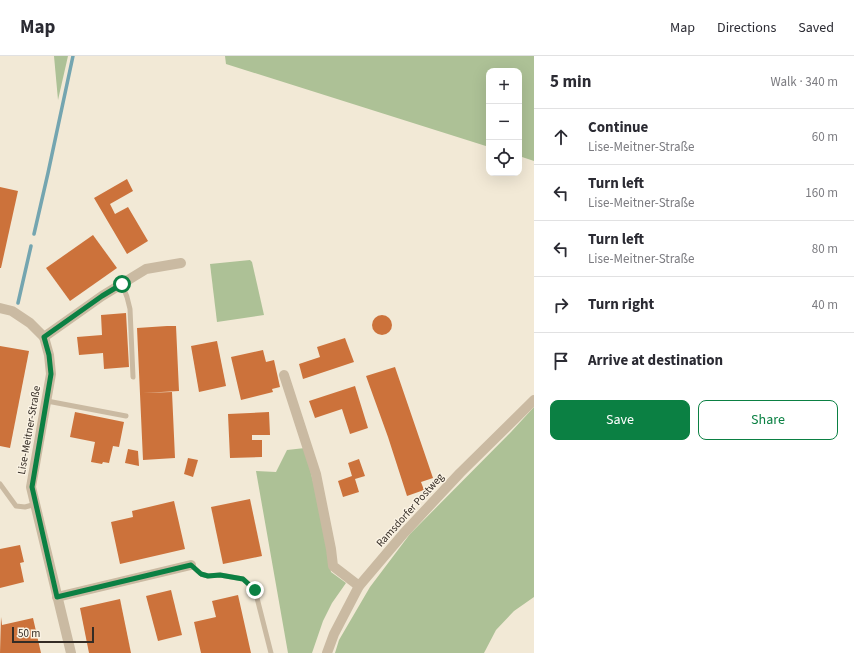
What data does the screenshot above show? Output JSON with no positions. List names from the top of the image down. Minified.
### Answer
{"streets":{"street":["Lise-Meitner-Straße","Ramsdorfer Postweg"]},"scale_bar":"50 m","page":{"header":"Map","nav":["Map","Directions","Saved"],"heading":["5 min","Walk · 340 m"],"map_buttons":["+","−"],"list":[["Continue","Lise-Meitner-Straße","60 m"],["Turn left","Lise-Meitner-Straße","160 m"],["Turn left","Lise-Meitner-Straße","80 m"],["Turn right","40 m"],"Arrive at destination"],"buttons":["Save","Share"],"scale":"50 m"}}
